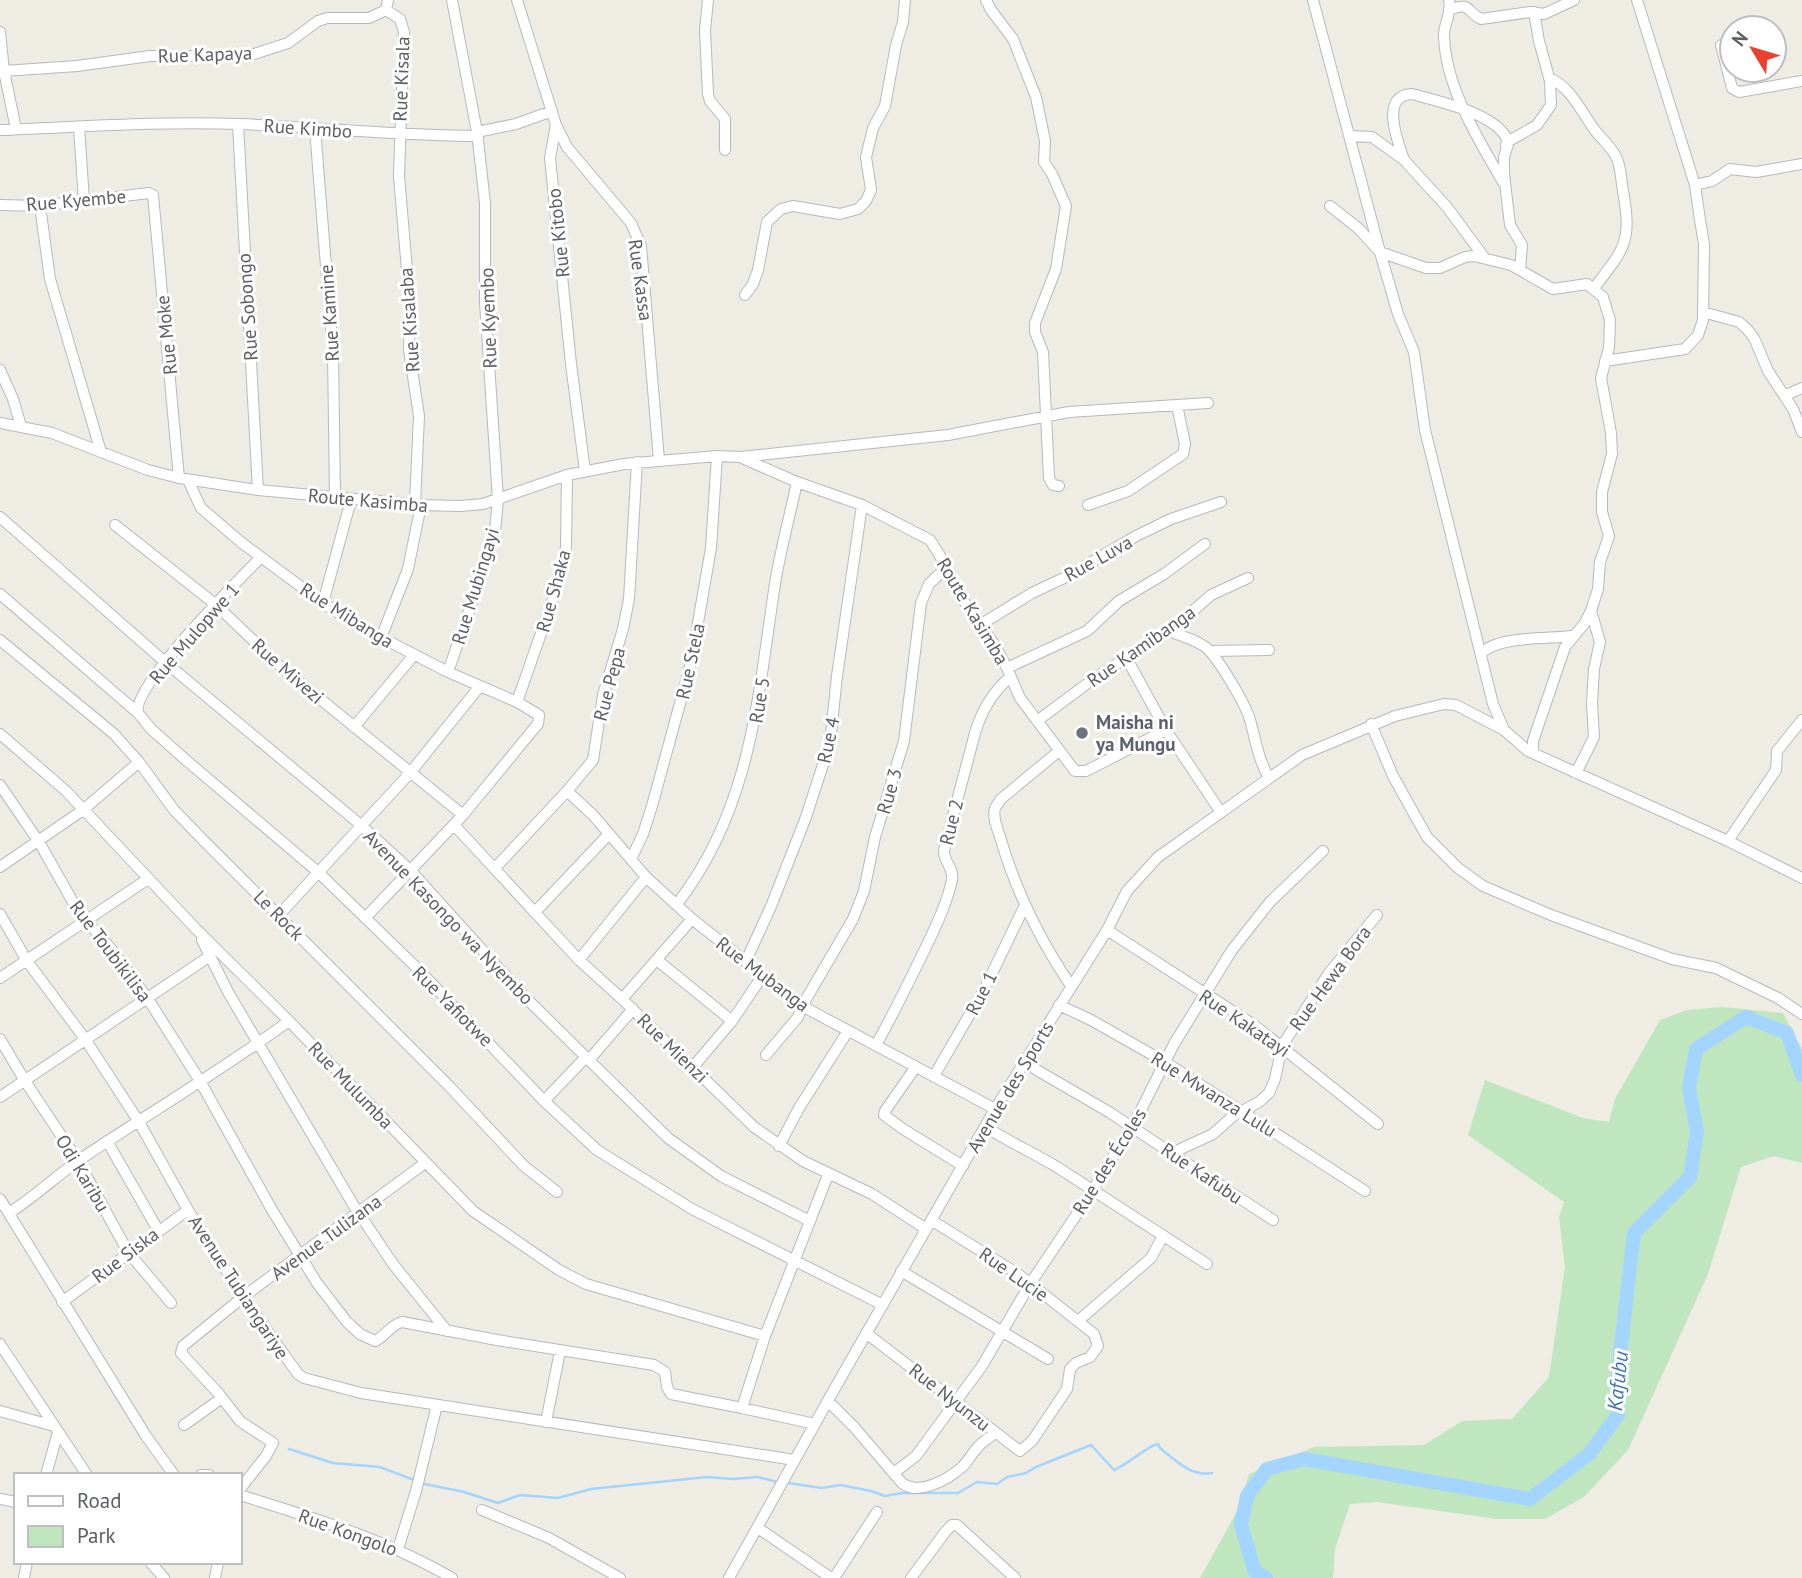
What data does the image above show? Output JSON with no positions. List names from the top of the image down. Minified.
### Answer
{"streets":{"street":["Rue Kapaya","Rue Kisala","Rue Kimbo","Rue Kyembe","Rue Kitobo","Rue Kassa","Rue Sobongo","Rue Kamine","Rue Kyembo","Rue Kisalaba","Rue Moke","Route Kasimba","Rue Luva","Rue Mubingayi","Rue Shaka","Rue Mibanga","Rue Mulopwe 1","Rue Kamibanga","Rue Stela","Rue Mivezi","Rue Pepa","Rue 5","Rue 4","Rue 3","Rue 2","Le Rock","Avenue Kasongo wa Nyembo","Rue Toubikilisa","Rue Mubanga","Rue Hewa Bora","Rue 1","Rue Yafiotwe","Rue Kakatayi","Rue Mienzi","Rue Mulumba","Avenue des Sports","Rue Mwanza Lulu","Rue des Écoles","Odi Karibu","Rue Kafubu","Avenue Tulizana","Rue Siska","Rue Lucie","Avenue Tubiangariye","Rue Nyunzu","Rue Kongolo"]},"crossings":[["Rue Kapaya","Rue Kisala"],["Rue Kisala","Rue Kimbo"],["Rue Kisala","Rue Kisalaba"],["Rue Kimbo","Rue Kitobo"],["Rue Kimbo","Rue Sobongo"],["Rue Kimbo","Rue Kamine"],["Rue Kimbo","Rue Kyembo"],["Rue Kimbo","Rue Kisalaba"],["Rue Kyembe","Rue Moke"],["Rue Kitobo","Rue Kassa"],["Rue Kitobo","Route Kasimba"],["Rue Kassa","Route Kasimba"],["Rue Sobongo","Route Kasimba"],["Rue Kamine","Route Kasimba"],["Rue Kyembo","Route Kasimba"],["Rue Kyembo","Rue Mubingayi"],["Rue Kisalaba","Route Kasimba"],["Rue Kisalaba","Rue Mibanga"],["Rue Moke","Route Kasimba"],["Rue Moke","Rue Mibanga"],["Route Kasimba","Rue Luva"],["Route Kasimba","Rue Mubingayi"],["Route Kasimba","Rue Shaka"],["Route Kasimba","Rue Mibanga"],["Route Kasimba","Rue Kamibanga"],["Route Kasimba","Rue Stela"],["Route Kasimba","Rue Pepa"],["Route Kasimba","Rue 5"],["Route Kasimba","Rue 4"],["Route Kasimba","Rue 3"],["Route Kasimba","Rue 2"],["Rue Mubingayi","Rue Mibanga"],["Rue Shaka","Rue Mibanga"],["Rue Mibanga","Rue Mulopwe 1"],["Rue Mibanga","Rue Mivezi"],["Rue Mulopwe 1","Rue Mivezi"],["Rue Mulopwe 1","Avenue Kasongo wa Nyembo"],["Rue Mulopwe 1","Rue Yafiotwe"],["Rue Stela","Rue Mubanga"],["Rue Pepa","Rue Mubanga"],["Rue Pepa","Rue Mienzi"],["Rue 5","Rue Mubanga"],["Rue 4","Rue Mubanga"],["Rue 3","Rue Mubanga"],["Rue 2","Rue Mubanga"],["Rue Toubikilisa","Avenue Tulizana"],["Rue Mubanga","Rue 1"],["Rue Mubanga","Avenue des Sports"],["Rue Hewa Bora","Rue Kakatayi"],["Rue Hewa Bora","Rue Mwanza Lulu"],["Rue Hewa Bora","Rue Kafubu"],["Rue Yafiotwe","Avenue des Sports"],["Rue Kakatayi","Avenue des Sports"],["Rue Kakatayi","Rue des Écoles"],["Rue Mienzi","Avenue des Sports"],["Rue Mienzi","Rue Lucie"],["Rue Mulumba","Avenue Tulizana"],["Avenue des Sports","Rue Mwanza Lulu"],["Avenue des Sports","Rue Kafubu"],["Avenue des Sports","Rue Lucie"],["Avenue des Sports","Avenue Tubiangariye"],["Avenue des Sports","Rue Nyunzu"],["Rue Mwanza Lulu","Rue des Écoles"],["Rue des Écoles","Rue Kafubu"],["Rue des Écoles","Rue Lucie"],["Rue des Écoles","Rue Nyunzu"],["Odi Karibu","Rue Siska"],["Avenue Tulizana","Avenue Tubiangariye"],["Rue Siska","Avenue Tubiangariye"],["Rue Lucie","Rue Nyunzu"]],"water":["Kafubu"],"places":["Maisha ni ya Mungu"],"legend":["Road","Park"],"north":"top left"}
